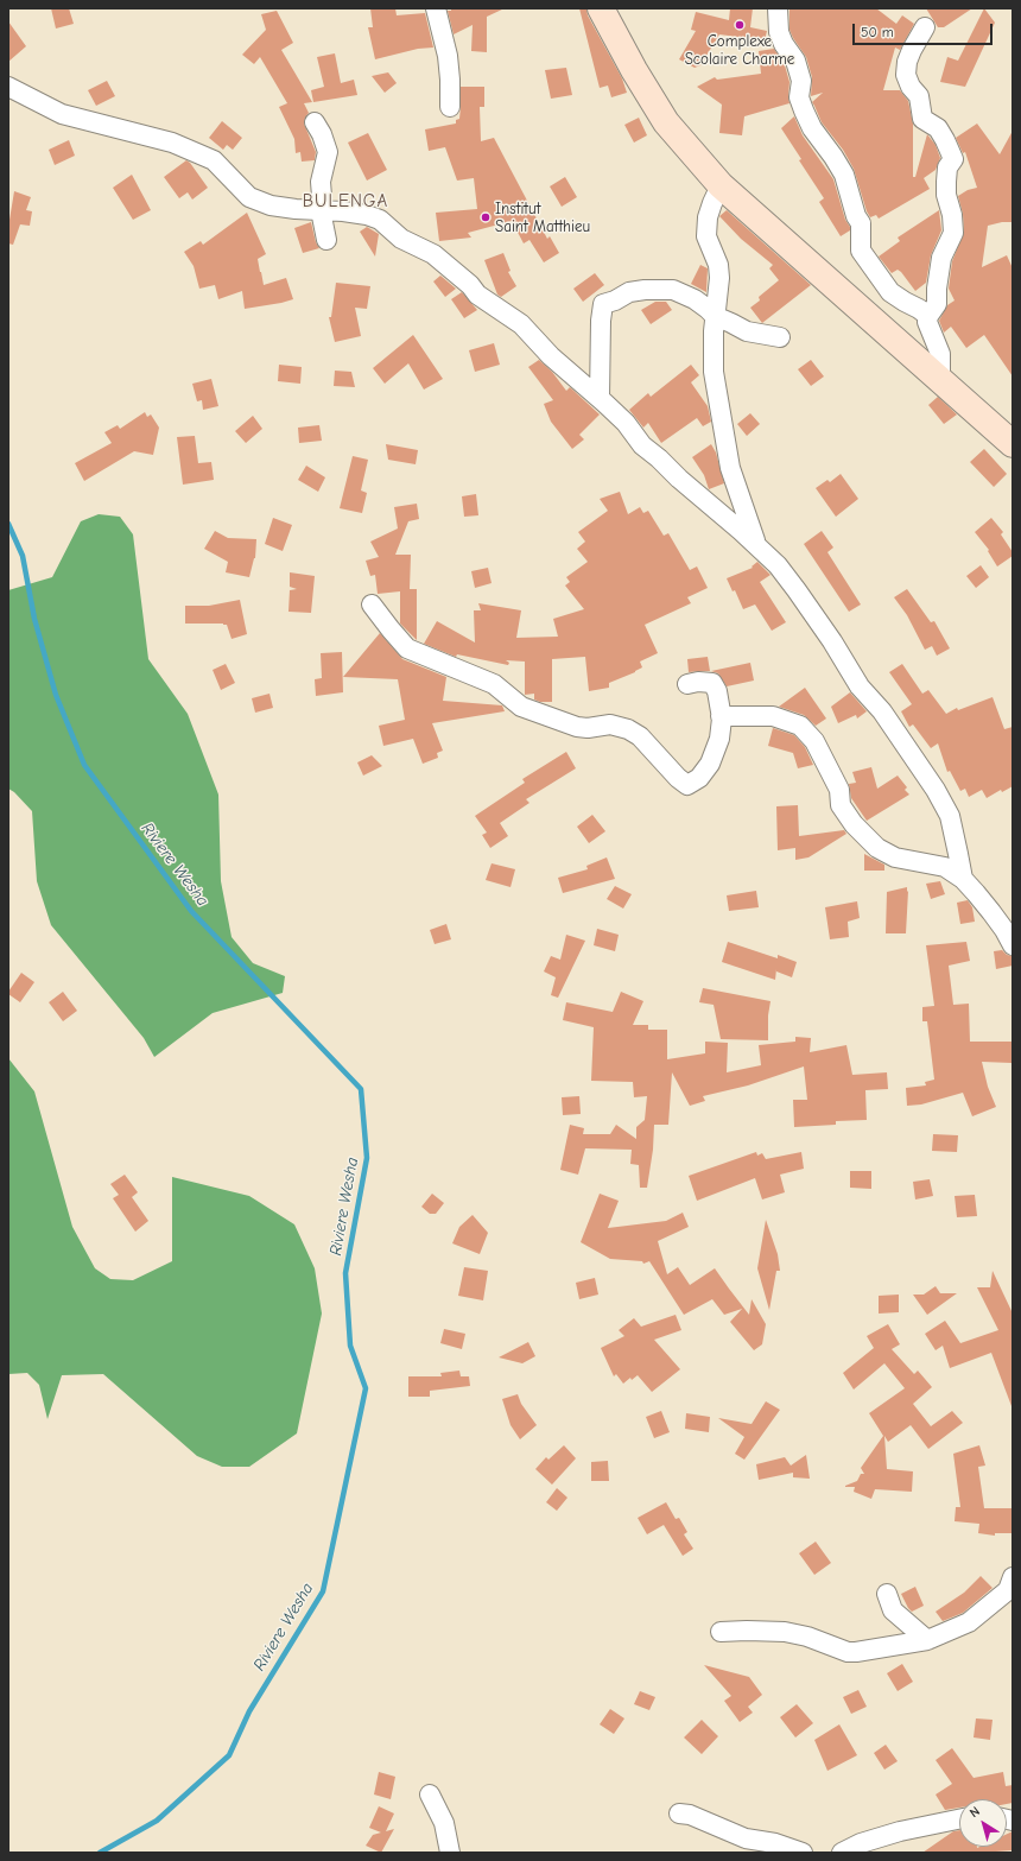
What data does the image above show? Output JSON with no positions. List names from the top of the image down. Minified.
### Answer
{"districts":["BULENGA"],"water":["Riviere Wesha"],"places":["Complexe Scolaire Charme","Institut Saint Matthieu"],"scale_bar":"50 m","north":"top left"}
